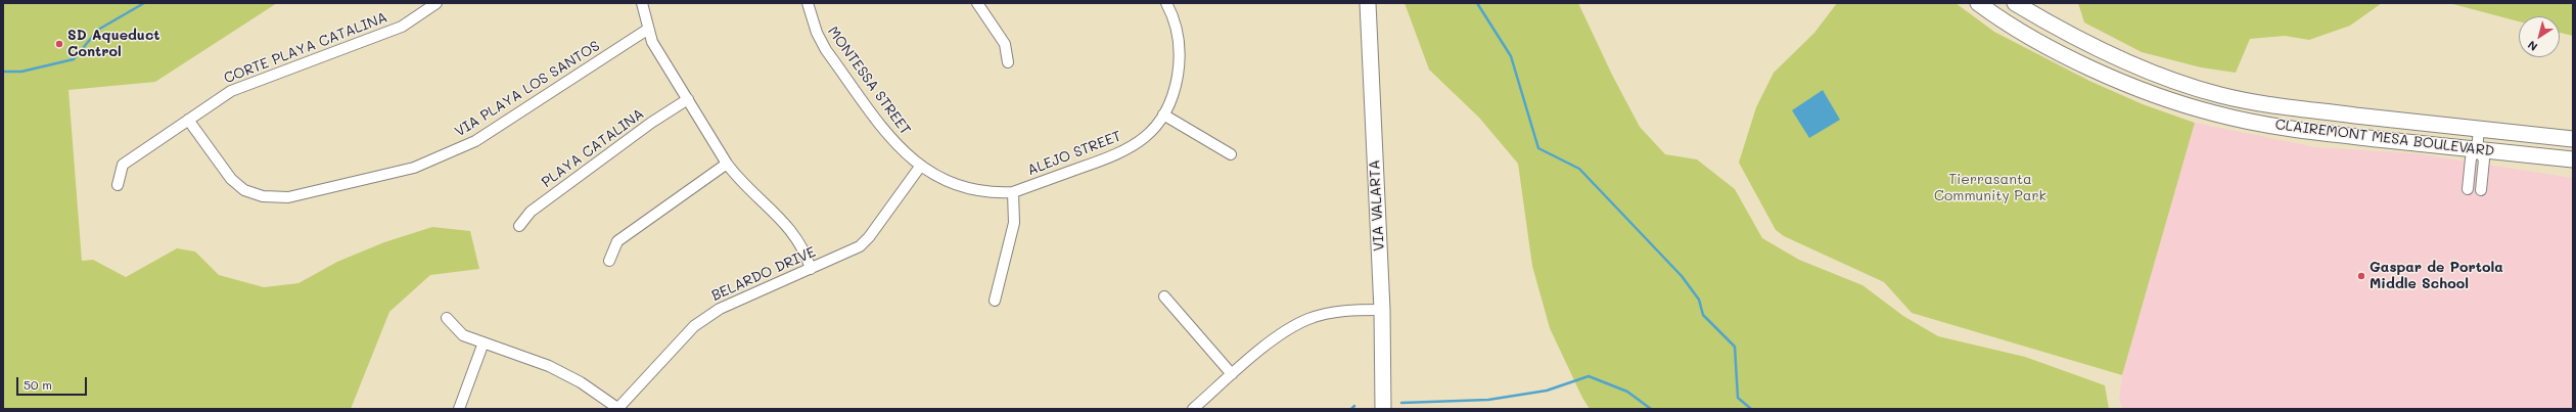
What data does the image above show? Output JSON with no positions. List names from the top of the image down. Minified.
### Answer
{"streets":{"main road":["CLAIREMONT MESA BOULEVARD","VIA VALARTA"],"street":["CORTE PLAYA CATALINA","MONTESSA STREET","VIA PLAYA LOS SANTOS","PLAYA CATALINA","ALEJO STREET","BELARDO DRIVE"]},"crossings":[["CORTE PLAYA CATALINA","VIA PLAYA LOS SANTOS"],["MONTESSA STREET","ALEJO STREET"],["MONTESSA STREET","BELARDO DRIVE"],["ALEJO STREET","BELARDO DRIVE"]],"parks":["Tierrasanta Community Park"],"places":["SD Aqueduct Control","Gaspar de Portola Middle School"],"scale_bar":"50 m","north":"bottom left"}
